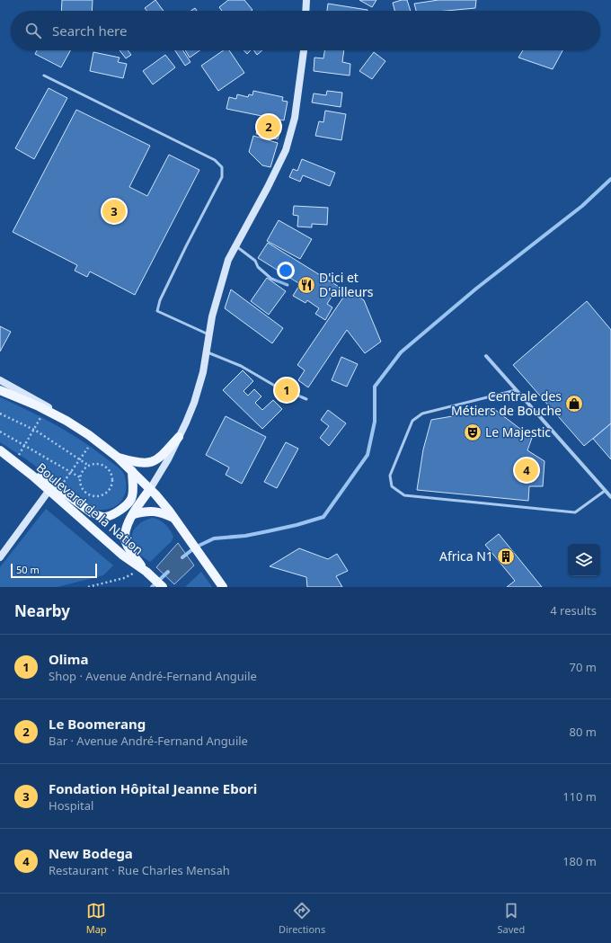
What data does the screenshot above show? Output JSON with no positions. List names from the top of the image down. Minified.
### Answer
{"streets":{"main road":["Boulevard de la Nation"]},"places":{"restaurant":["D'ici et D'ailleurs"],"shop":["Centrale des Métiers de Bouche"],"theatre":["Le Majestic"],"building":["Africa N1"]},"scale_bar":"50 m","page":{"search":"Search here","pins":["2","3","1","4"],"scale":"50 m","heading":["Nearby","4 results"],"list":[{"mark":"1","name":"Olima","note":"Shop · Avenue André-Fernand Anguile","value":"70 m"},{"mark":"2","name":"Le Boomerang","note":"Bar · Avenue André-Fernand Anguile","value":"80 m"},{"mark":"3","name":"Fondation Hôpital Jeanne Ebori","note":"Hospital","value":"110 m"},{"mark":"4","name":"New Bodega","note":"Restaurant · Rue Charles Mensah","value":"180 m"}],"nav":["Map","Directions","Saved"]}}
